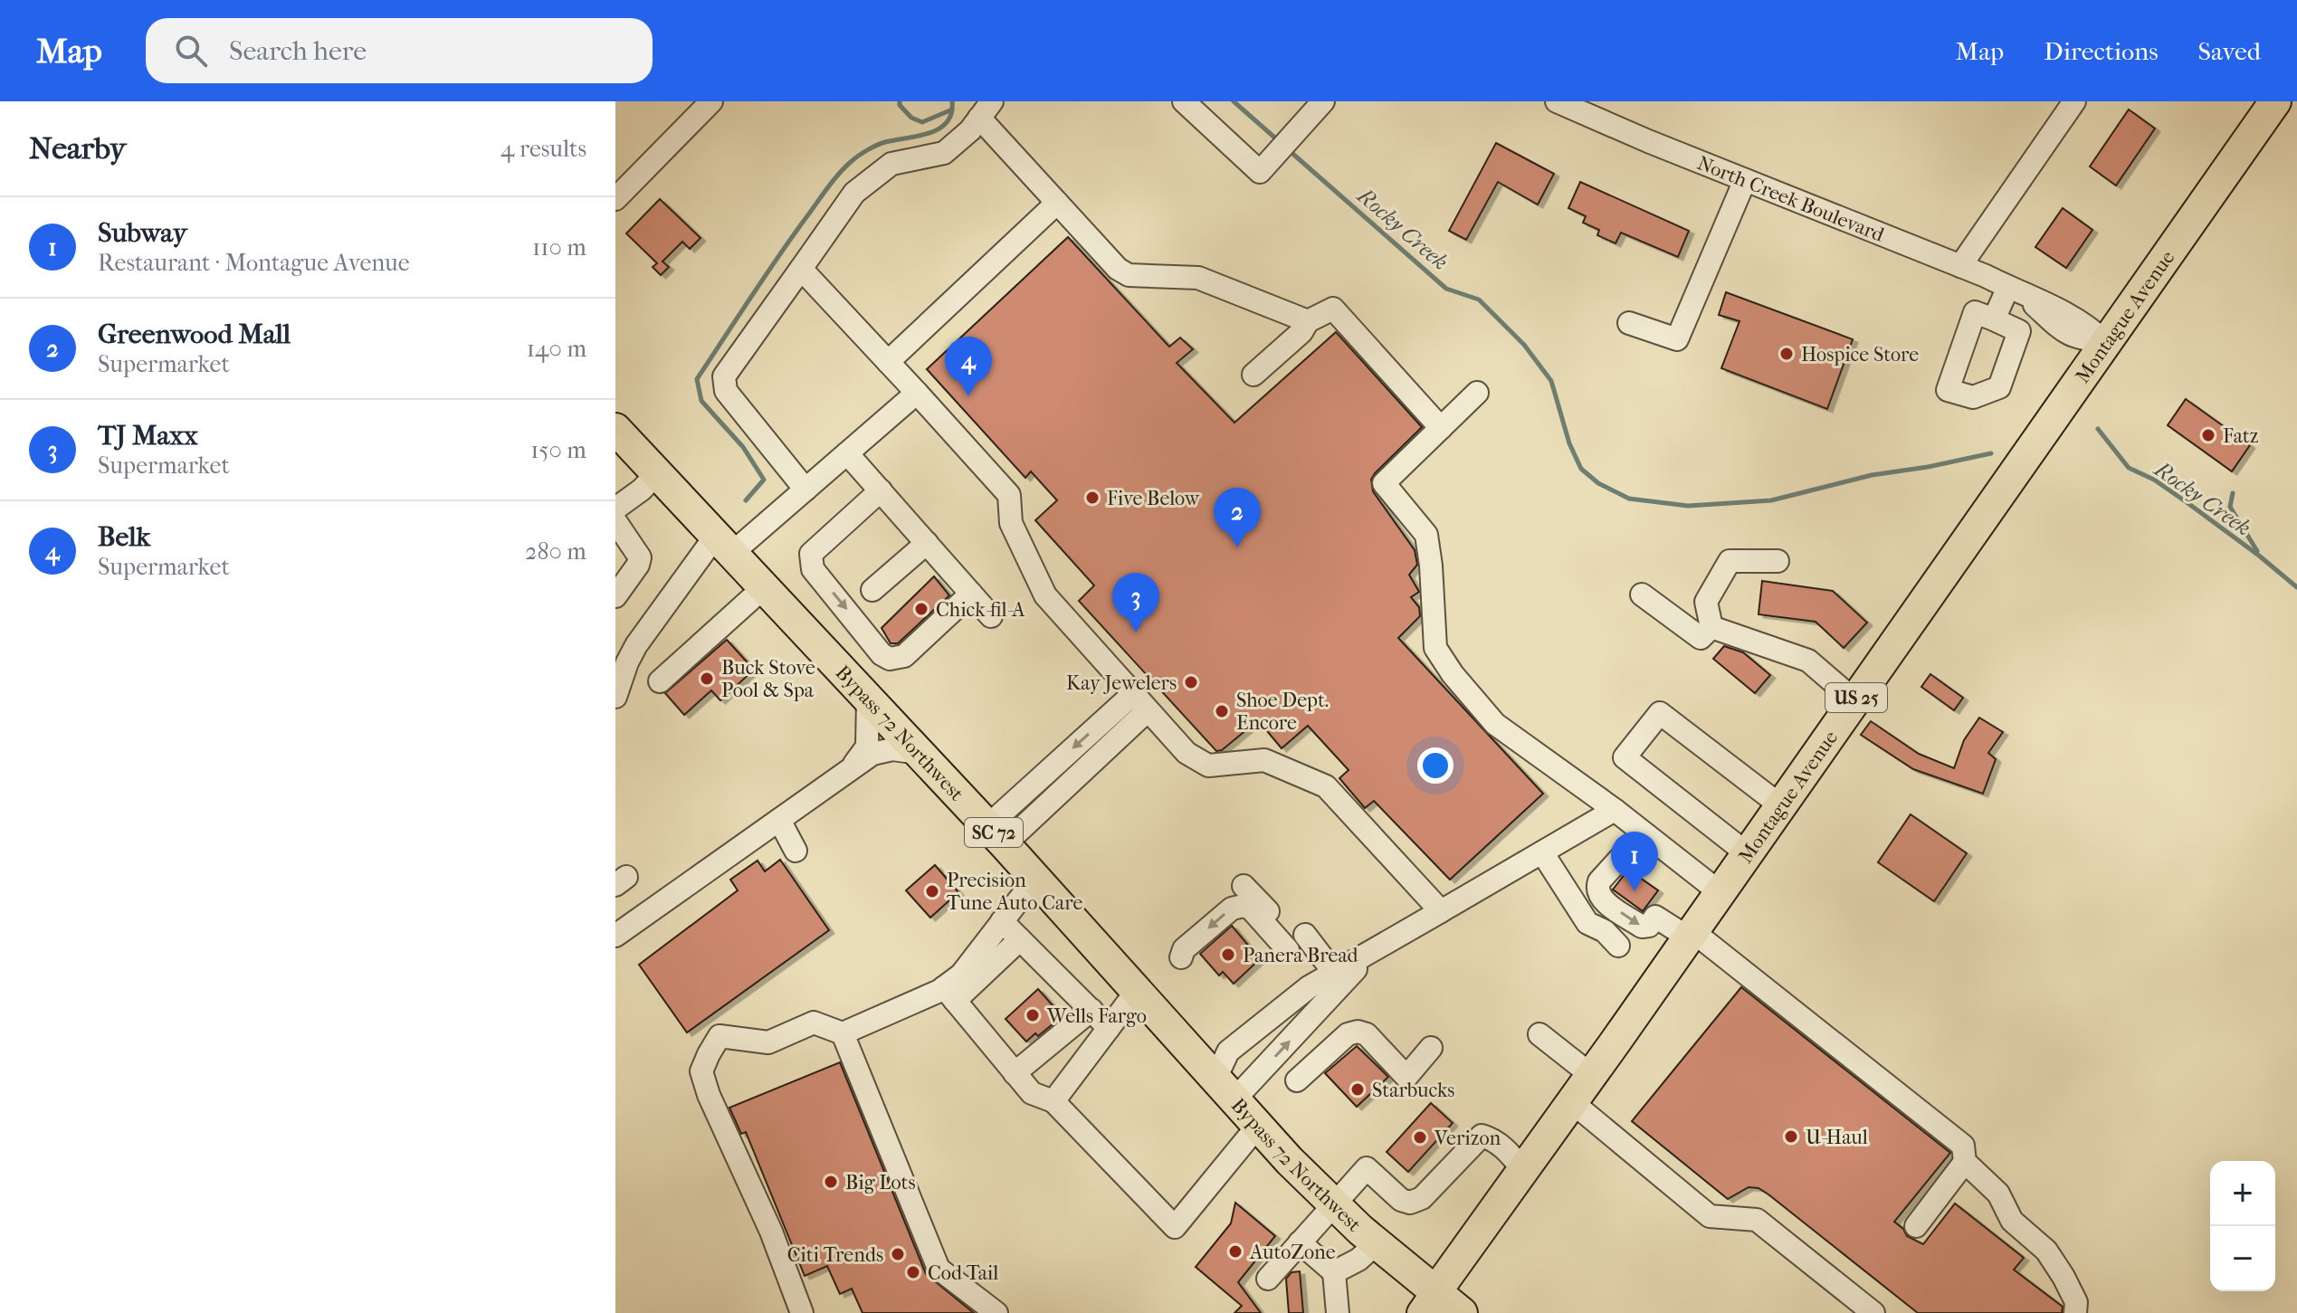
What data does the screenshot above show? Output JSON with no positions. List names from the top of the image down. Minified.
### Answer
{"streets":{"highway":["Montague Avenue","US 25","Bypass 72 Northwest","SC 72"],"street":["North Creek Boulevard"]},"crossings":[["North Creek Boulevard","Montague Avenue"],["Montague Avenue","Bypass 72 Northwest"]],"water":["Rocky Creek"],"places":["Hospice Store","Fatz","Five Below","Chick-fil-A","Buck Stove Pool & Spa","Kay Jewelers","Shoe Dept. Encore","Precision Tune Auto Care","Panera Bread","Wells Fargo","Starbucks","U-Haul","Verizon","Big Lots","AutoZone","Citi Trends","Cod Tail"],"page":{"header":"Map","search":"Search here","nav":["Map","Directions","Saved"],"heading":["Nearby","4 results"],"list":[{"mark":"1","name":"Subway","note":"Restaurant · Montague Avenue","value":"110 m"},{"mark":"2","name":"Greenwood Mall","note":"Supermarket","value":"140 m"},{"mark":"3","name":"TJ Maxx","note":"Supermarket","value":"150 m"},{"mark":"4","name":"Belk","note":"Supermarket","value":"280 m"}],"pins":["4","2","3","1"],"map_buttons":["+","−"]}}
